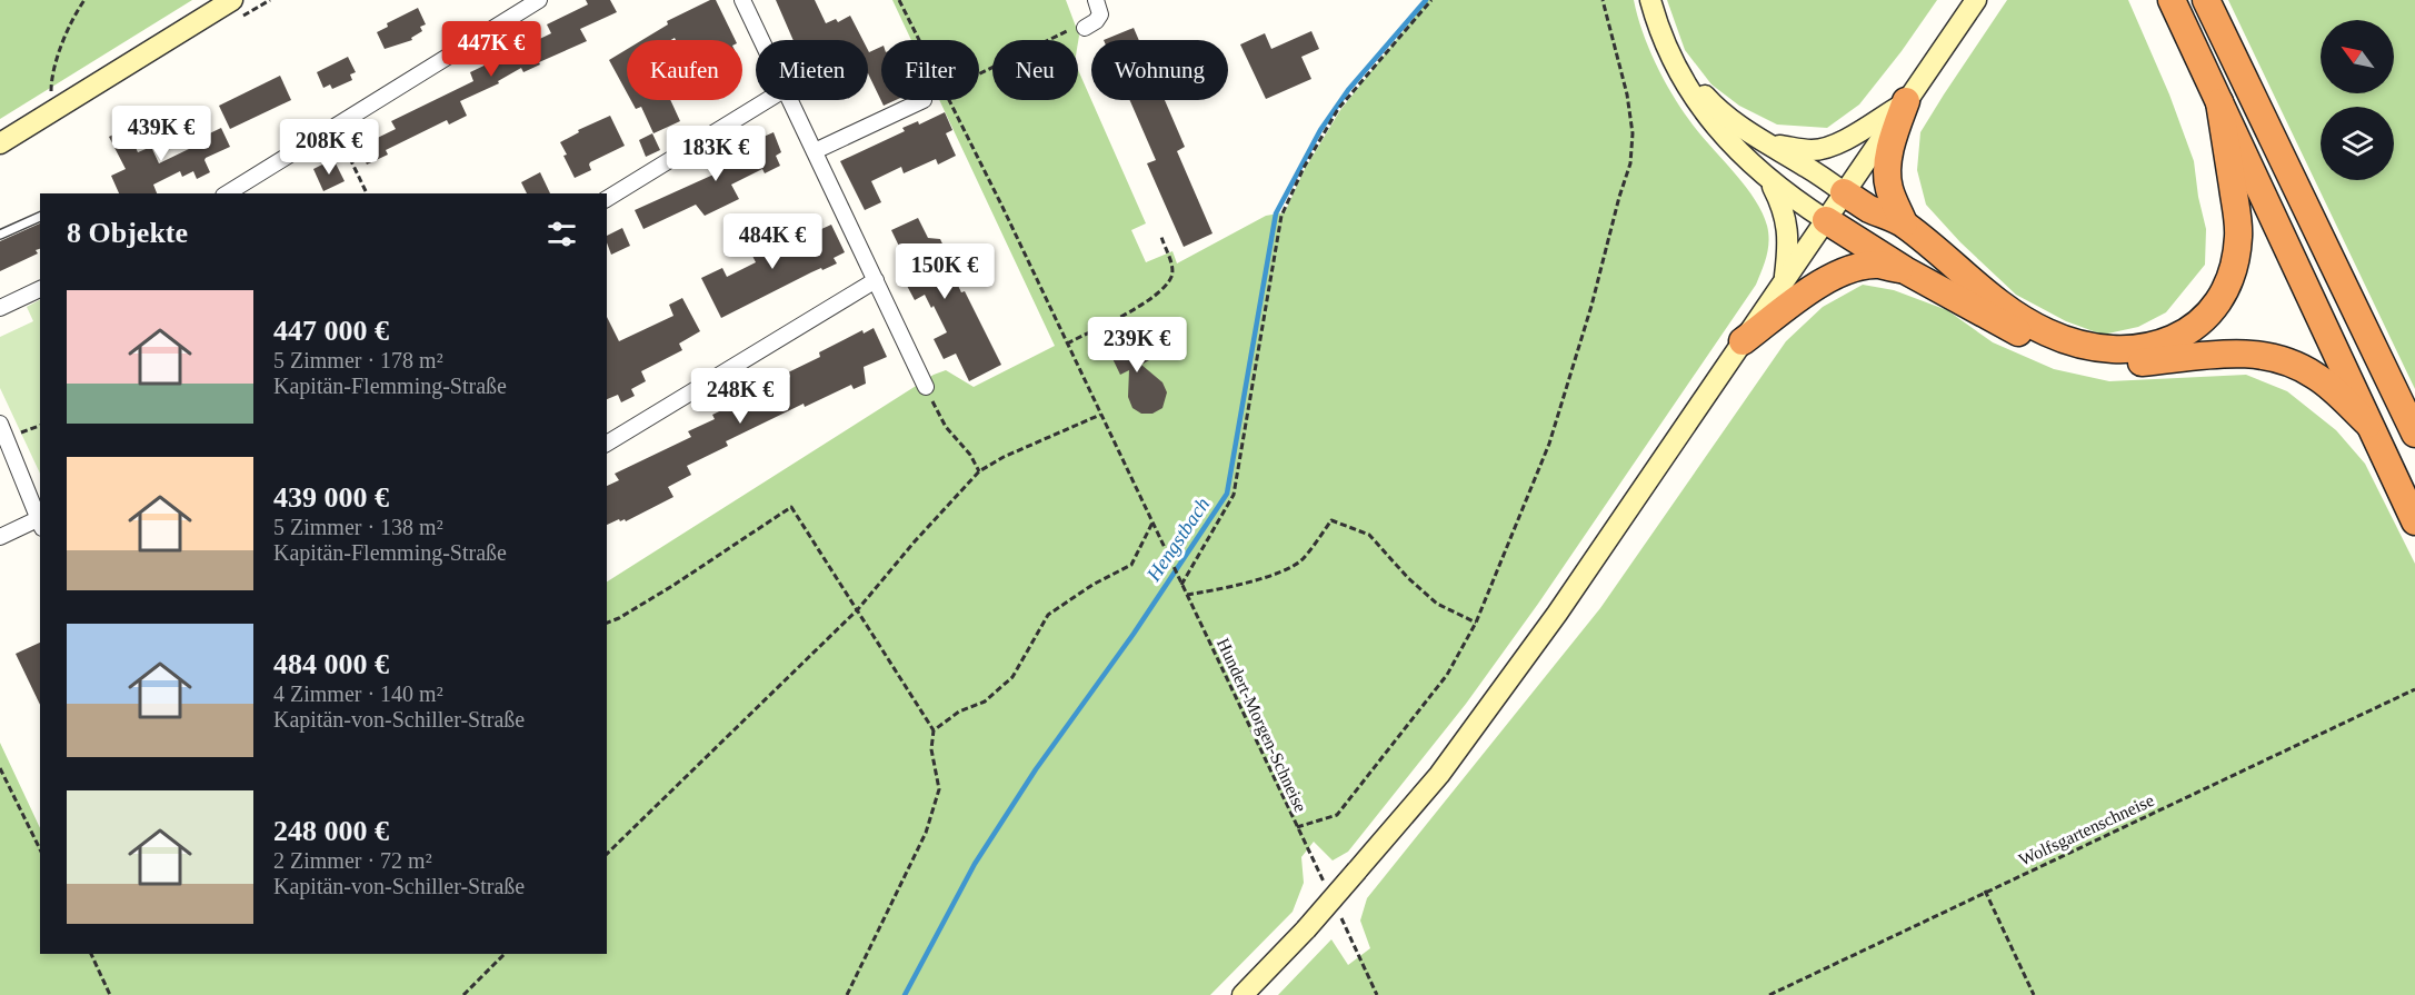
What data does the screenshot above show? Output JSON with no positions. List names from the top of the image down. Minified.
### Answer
{"streets":{"path":["Hundert-Morgen-Schneise","Wolfsgartenschneise"]},"water":["Hengstbach"],"north":"top left","page":{"price":["447K €","439K €","208K €","183K €","484K €","150K €","239K €","248K €"],"chip":["Kaufen","Mieten","Filter","Neu","Wohnung"],"heading":"8 Objekte","list":[{"name":"447 000 €","note":"5 Zimmer · 178 m² · Kapitän-Flemming-Straße"},{"name":"439 000 €","note":"5 Zimmer · 138 m² · Kapitän-Flemming-Straße"},{"name":"484 000 €","note":"4 Zimmer · 140 m² · Kapitän-von-Schiller-Straße"},{"name":"248 000 €","note":"2 Zimmer · 72 m² · Kapitän-von-Schiller-Straße"}]}}
